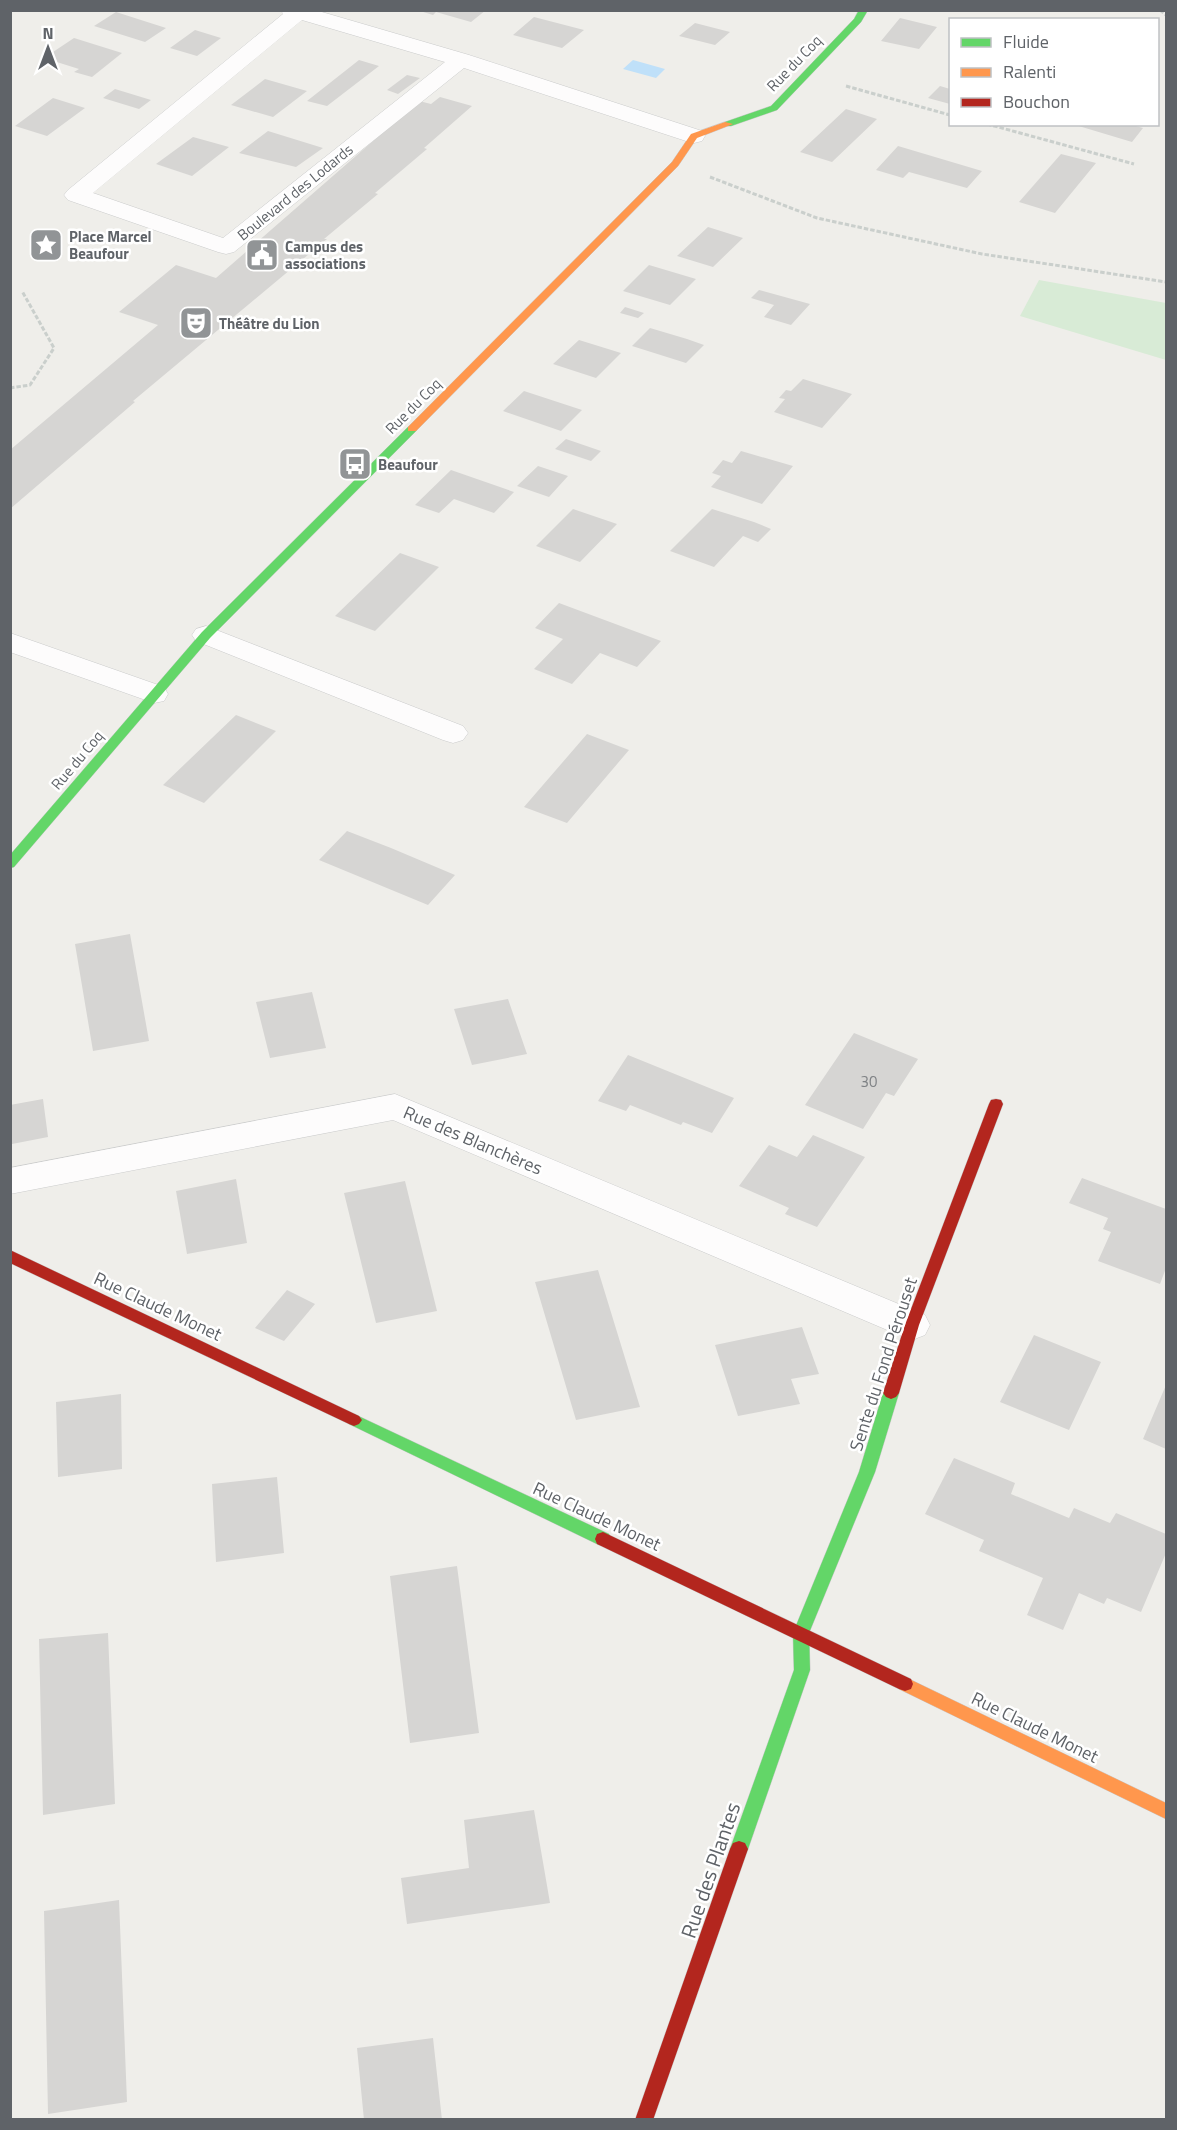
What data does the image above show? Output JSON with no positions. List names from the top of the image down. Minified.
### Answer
{"streets":{"street":["Rue du Coq","Boulevard des Lodards","Rue des Blanchères","Rue Claude Monet","Sente du Fond Pérouset","Rue des Plantes"]},"crossings":[["Rue du Coq","Boulevard des Lodards"],["Rue des Blanchères","Sente du Fond Pérouset"],["Rue Claude Monet","Sente du Fond Pérouset"],["Rue Claude Monet","Rue des Plantes"],["Sente du Fond Pérouset","Rue des Plantes"]],"places":{"place":["Place Marcel Beaufour"],"public building":["Campus des associations"],"theatre":["Théâtre du Lion"],"bus stop":["Beaufour"]},"house_numbers":["30"],"legend":["Fluide","Ralenti","Bouchon"],"north":"top"}
